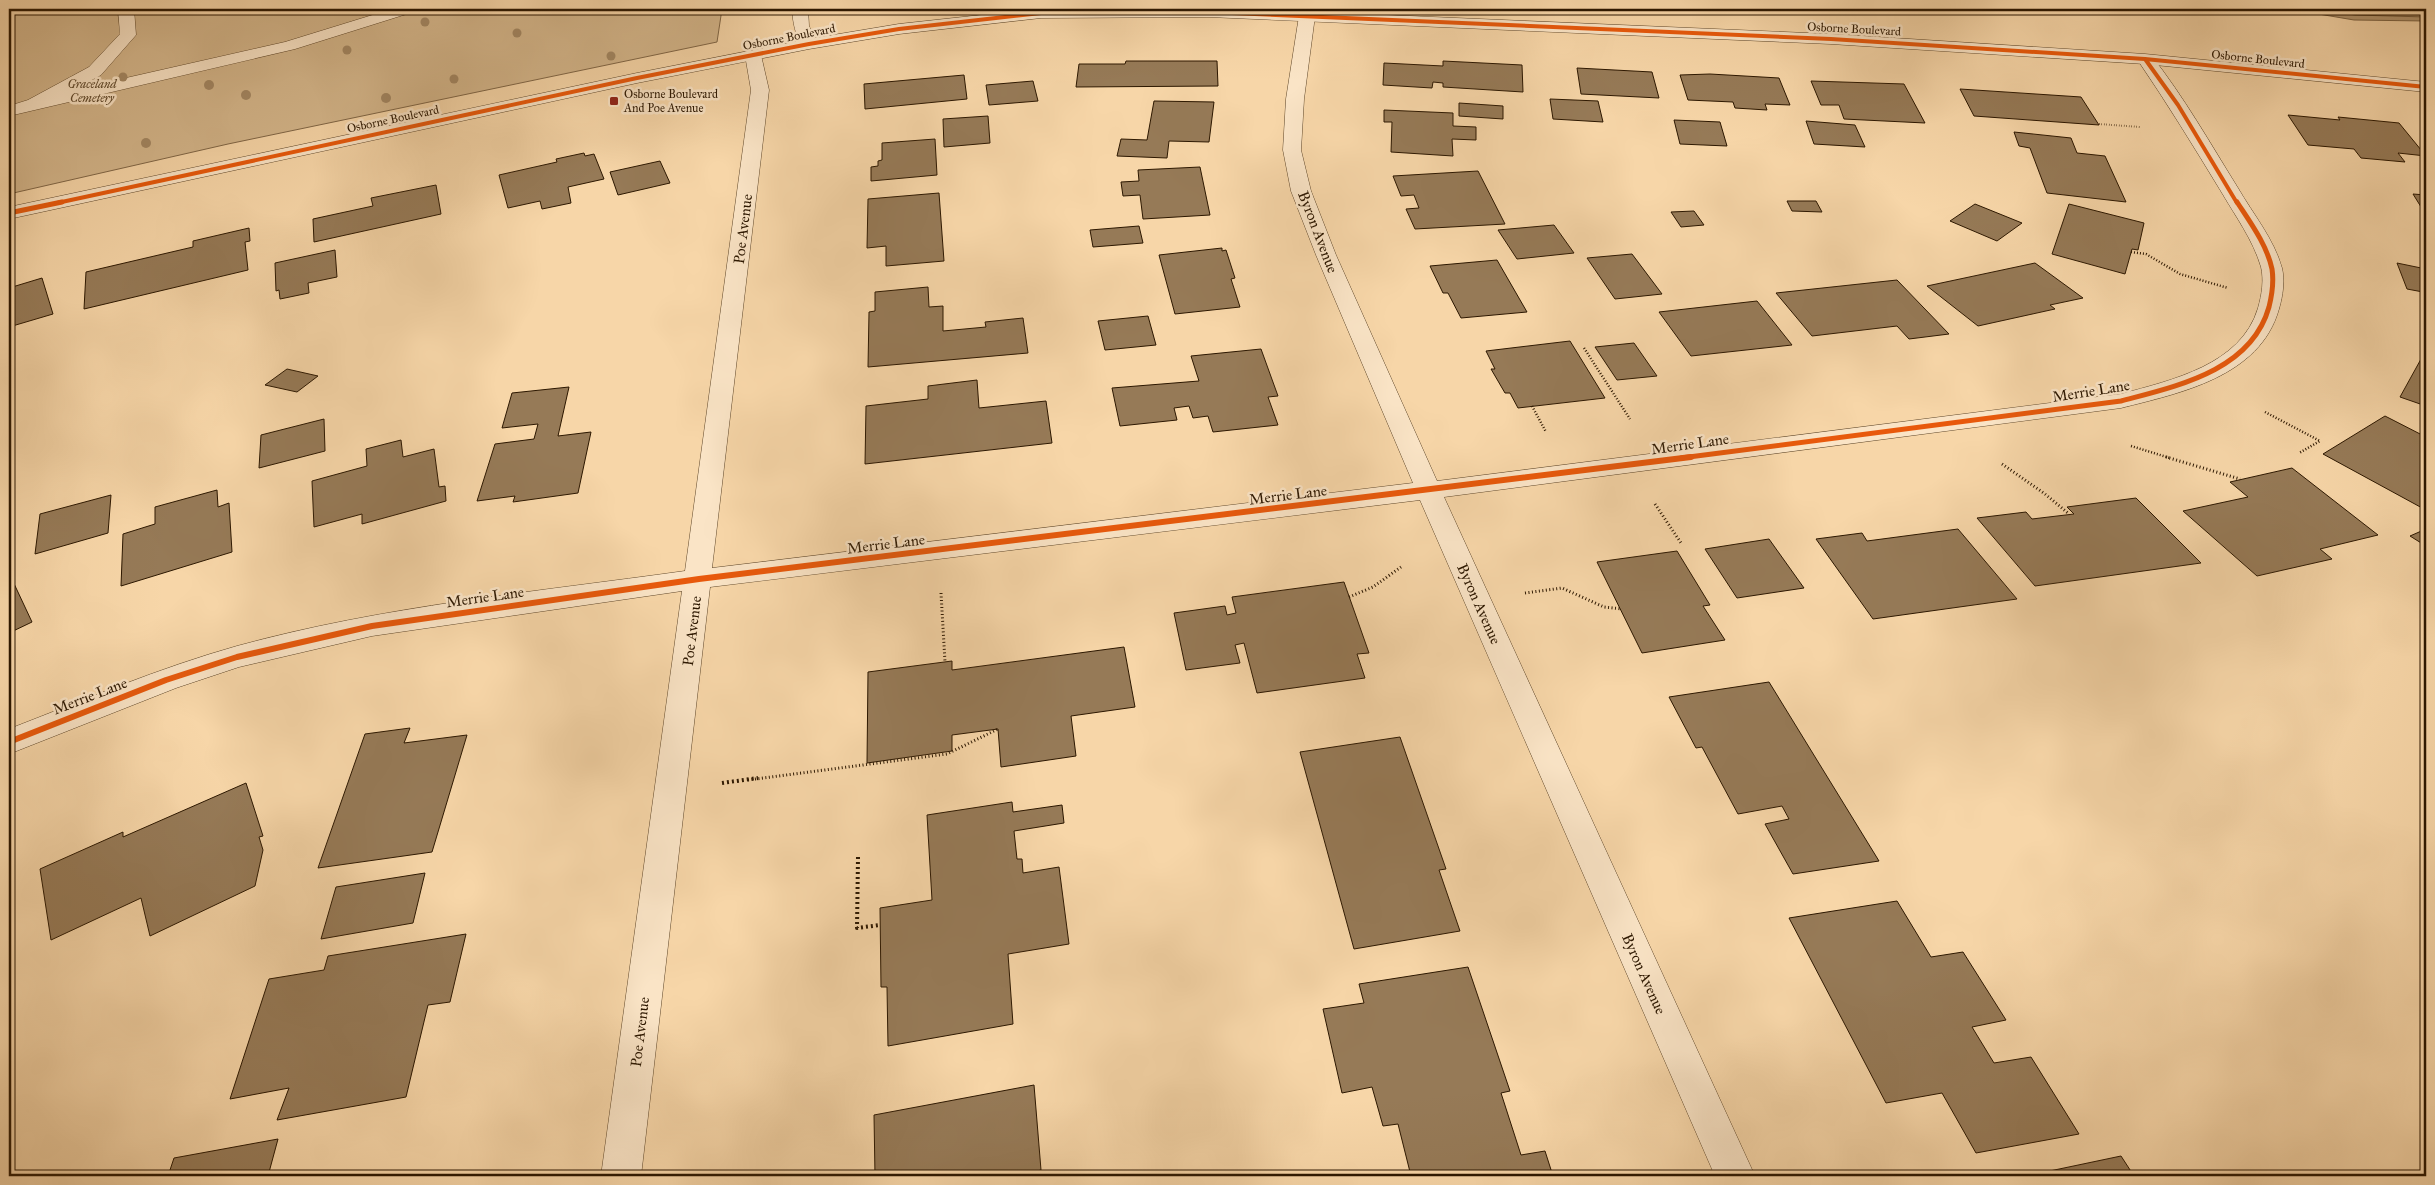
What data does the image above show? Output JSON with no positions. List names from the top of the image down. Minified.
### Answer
{"streets":{"street":["Osborne Boulevard","Poe Avenue","Byron Avenue","Merrie Lane"]},"crossings":[["Osborne Boulevard","Poe Avenue"],["Osborne Boulevard","Byron Avenue"],["Osborne Boulevard","Merrie Lane"],["Poe Avenue","Merrie Lane"],["Byron Avenue","Merrie Lane"]],"parks":["Graceland Cemetery"],"places":{"transit":["Osborne Boulevard And Poe Avenue"]}}
